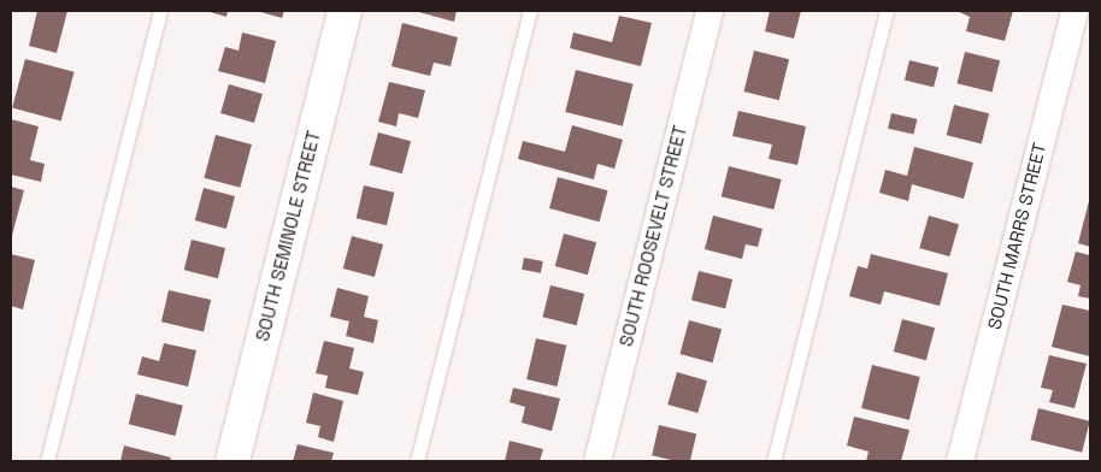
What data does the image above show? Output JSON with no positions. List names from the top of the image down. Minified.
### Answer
{"streets":{"street":["SOUTH SEMINOLE STREET","SOUTH ROOSEVELT STREET","SOUTH MARRS STREET"]}}
